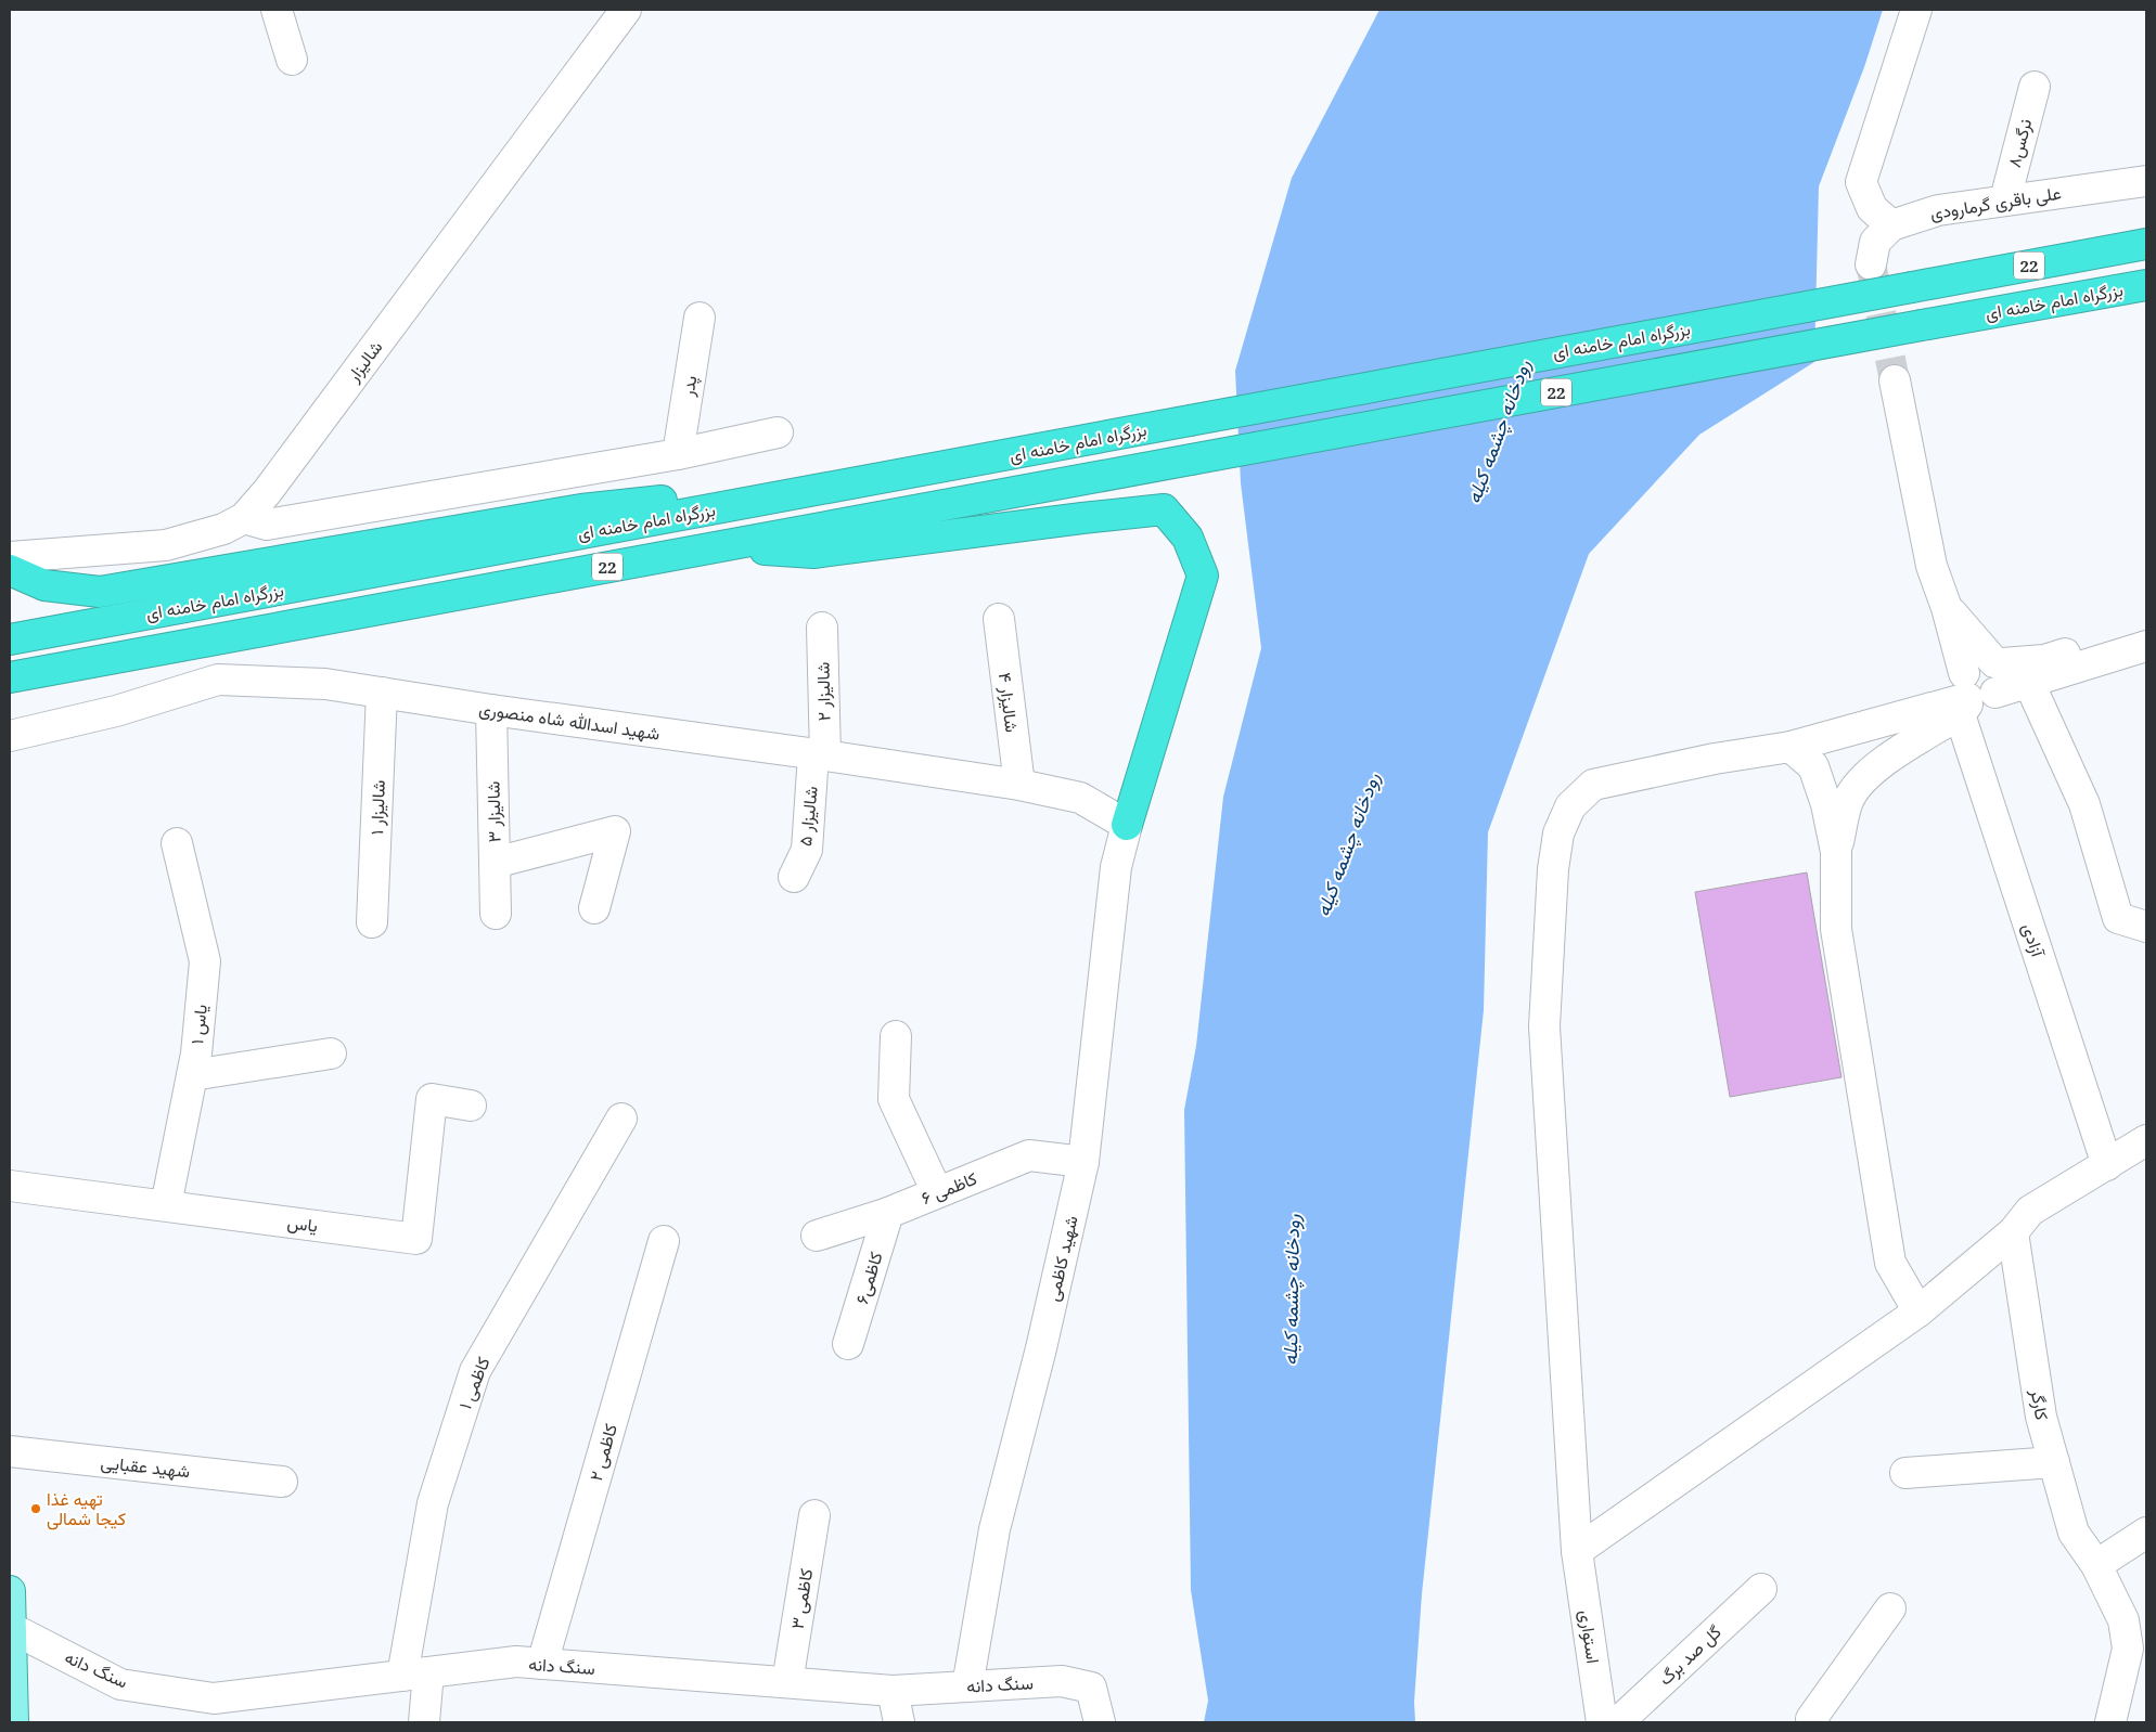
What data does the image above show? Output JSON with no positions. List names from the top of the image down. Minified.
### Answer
{"streets":{"highway":["22","بزرگراه امام خامنه ای"],"street":["نرگس۸","علی باقری گرمارودی","شالیزار","پدر","شالیزار ۲","شالیزار ۴","شهید اسدالله شاه منصوری","شالیزار ۱","شالیزار ۳","شالیزار ۵","آزادی","یاس ۱","کاظمی ۶","یاس","شهید کاظمی","کاظمی۶","کاظمی ۱","کارگر","کاظمی ۲","شهید عقبایی","کاظمی ۳","استواری","گل صد برگ","سنگ دانه"]},"crossings":[["نرگس۸","علی باقری گرمارودی"],["شالیزار ۲","شهید اسدالله شاه منصوری"],["شالیزار ۲","شالیزار ۵"],["شالیزار ۴","شهید اسدالله شاه منصوری"],["شهید اسدالله شاه منصوری","شالیزار ۱"],["شهید اسدالله شاه منصوری","شالیزار ۳"],["شهید اسدالله شاه منصوری","شالیزار ۵"],["شهید اسدالله شاه منصوری","شهید کاظمی"],["یاس ۱","یاس"],["کاظمی ۶","شهید کاظمی"],["کاظمی ۶","کاظمی۶"],["شهید کاظمی","سنگ دانه"],["کاظمی ۱","سنگ دانه"],["کاظمی ۲","سنگ دانه"],["کاظمی ۳","سنگ دانه"]],"water":["رودخانه چشمه کیله"],"places":["تهیه غذا کیجا شمالی"]}
